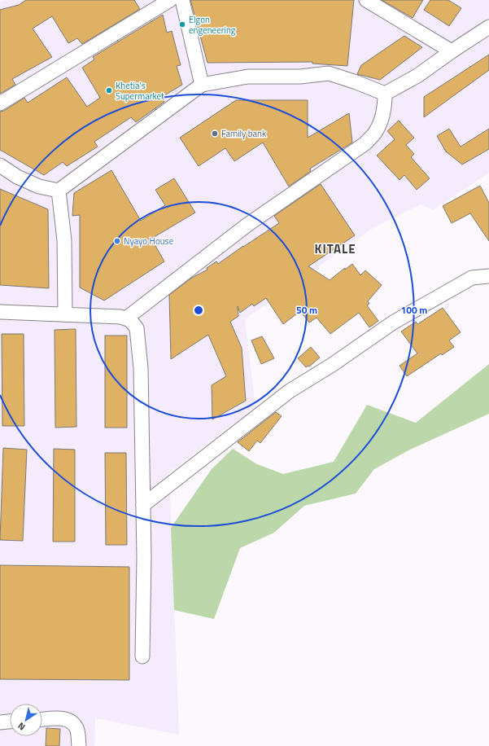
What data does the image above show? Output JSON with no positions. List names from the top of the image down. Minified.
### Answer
{"districts":["KITALE"],"places":["Elgon engeneering","Khetia's Supermarket","Family bank","Nyayo House"],"north":"bottom left","rings":["50 m","100 m"]}
